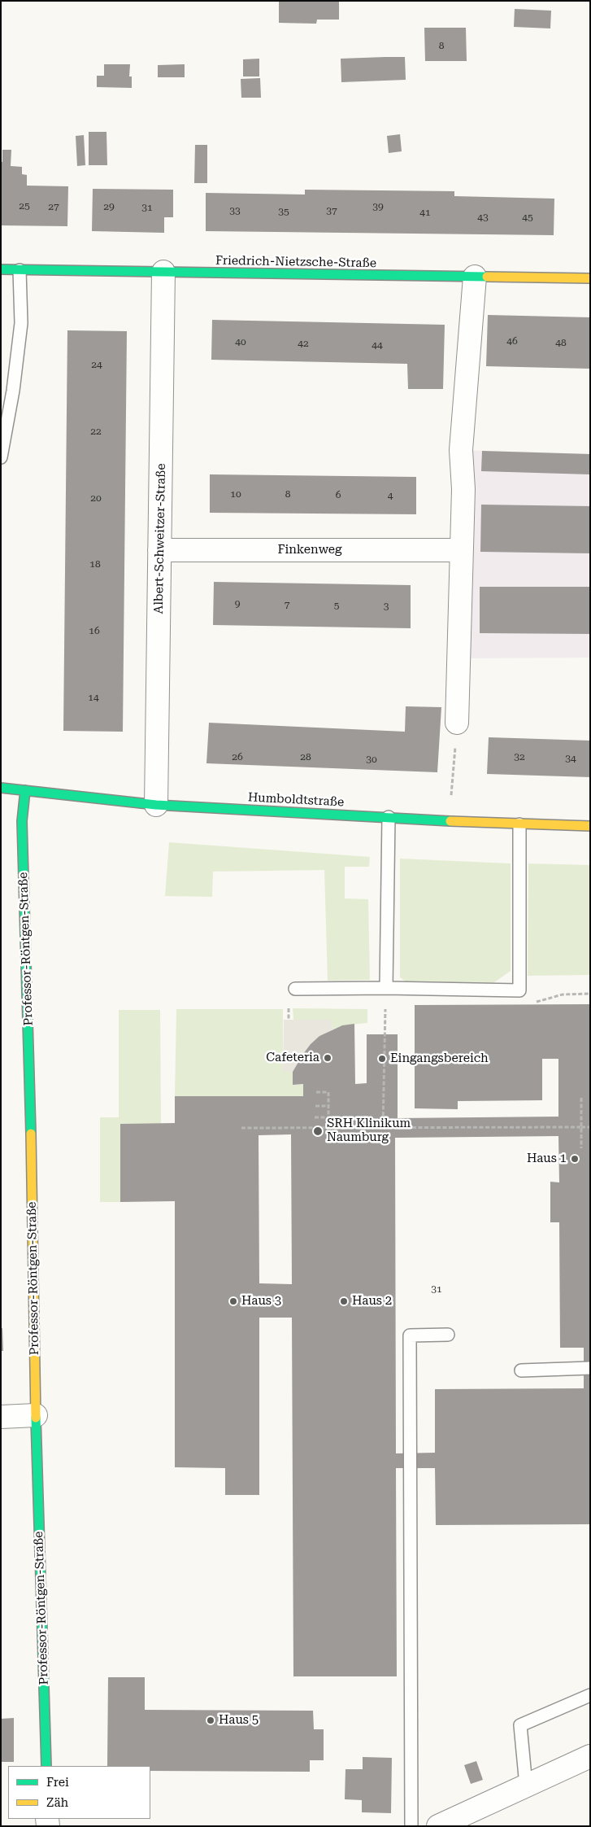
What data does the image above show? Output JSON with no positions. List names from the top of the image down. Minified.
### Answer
{"streets":{"street":["Friedrich-Nietzsche-Straße","Albert-Schweitzer-Straße","Finkenweg","Humboldtstraße","Professor-Röntgen-Straße"]},"crossings":[["Friedrich-Nietzsche-Straße","Albert-Schweitzer-Straße"],["Albert-Schweitzer-Straße","Finkenweg"],["Albert-Schweitzer-Straße","Humboldtstraße"],["Humboldtstraße","Professor-Röntgen-Straße"]],"places":["Cafeteria","Eingangsbereich","SRH Klinikum Naumburg","Haus 1","Haus 3","Haus 2","Haus 5"],"house_numbers":["8","25","27","29","39","31","33","37","35","41","43","45","46","40","48","42","44","24","22","10","8","6","4","20","18","9","7","5","3","16","14","26","28","32","34","30","31"],"legend":["Frei","Zäh"]}
